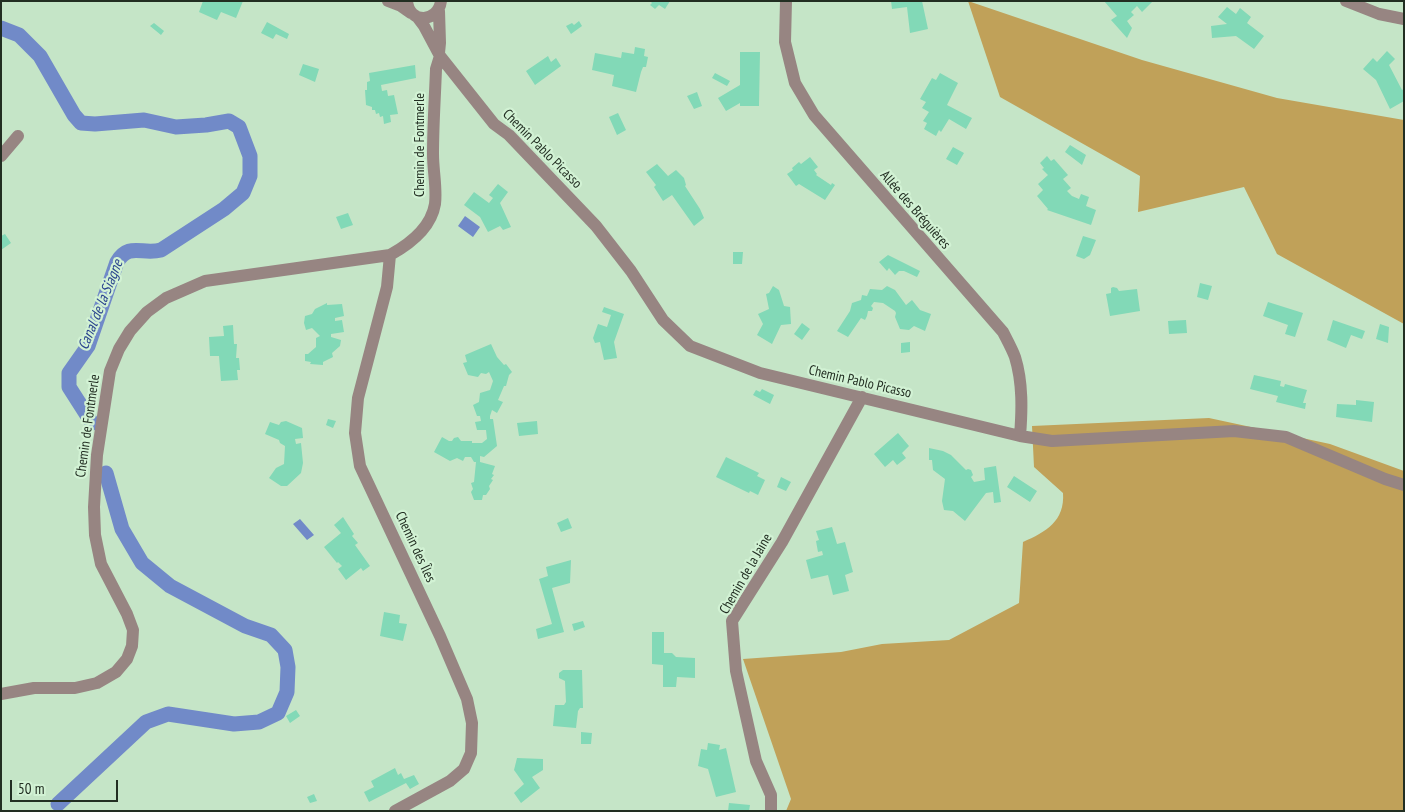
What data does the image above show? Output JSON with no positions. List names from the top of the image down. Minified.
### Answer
{"streets":{"street":["Chemin de Fontmerle","Chemin Pablo Picasso","Allée des Bréguières","Chemin des Îles","Chemin de la Jaine"]},"crossings":[["Chemin de Fontmerle","Chemin Pablo Picasso"],["Chemin de Fontmerle","Chemin des Îles"],["Chemin Pablo Picasso","Allée des Bréguières"],["Chemin Pablo Picasso","Chemin de la Jaine"]],"water":["Canal de la Siagne"],"scale_bar":"50 m"}
